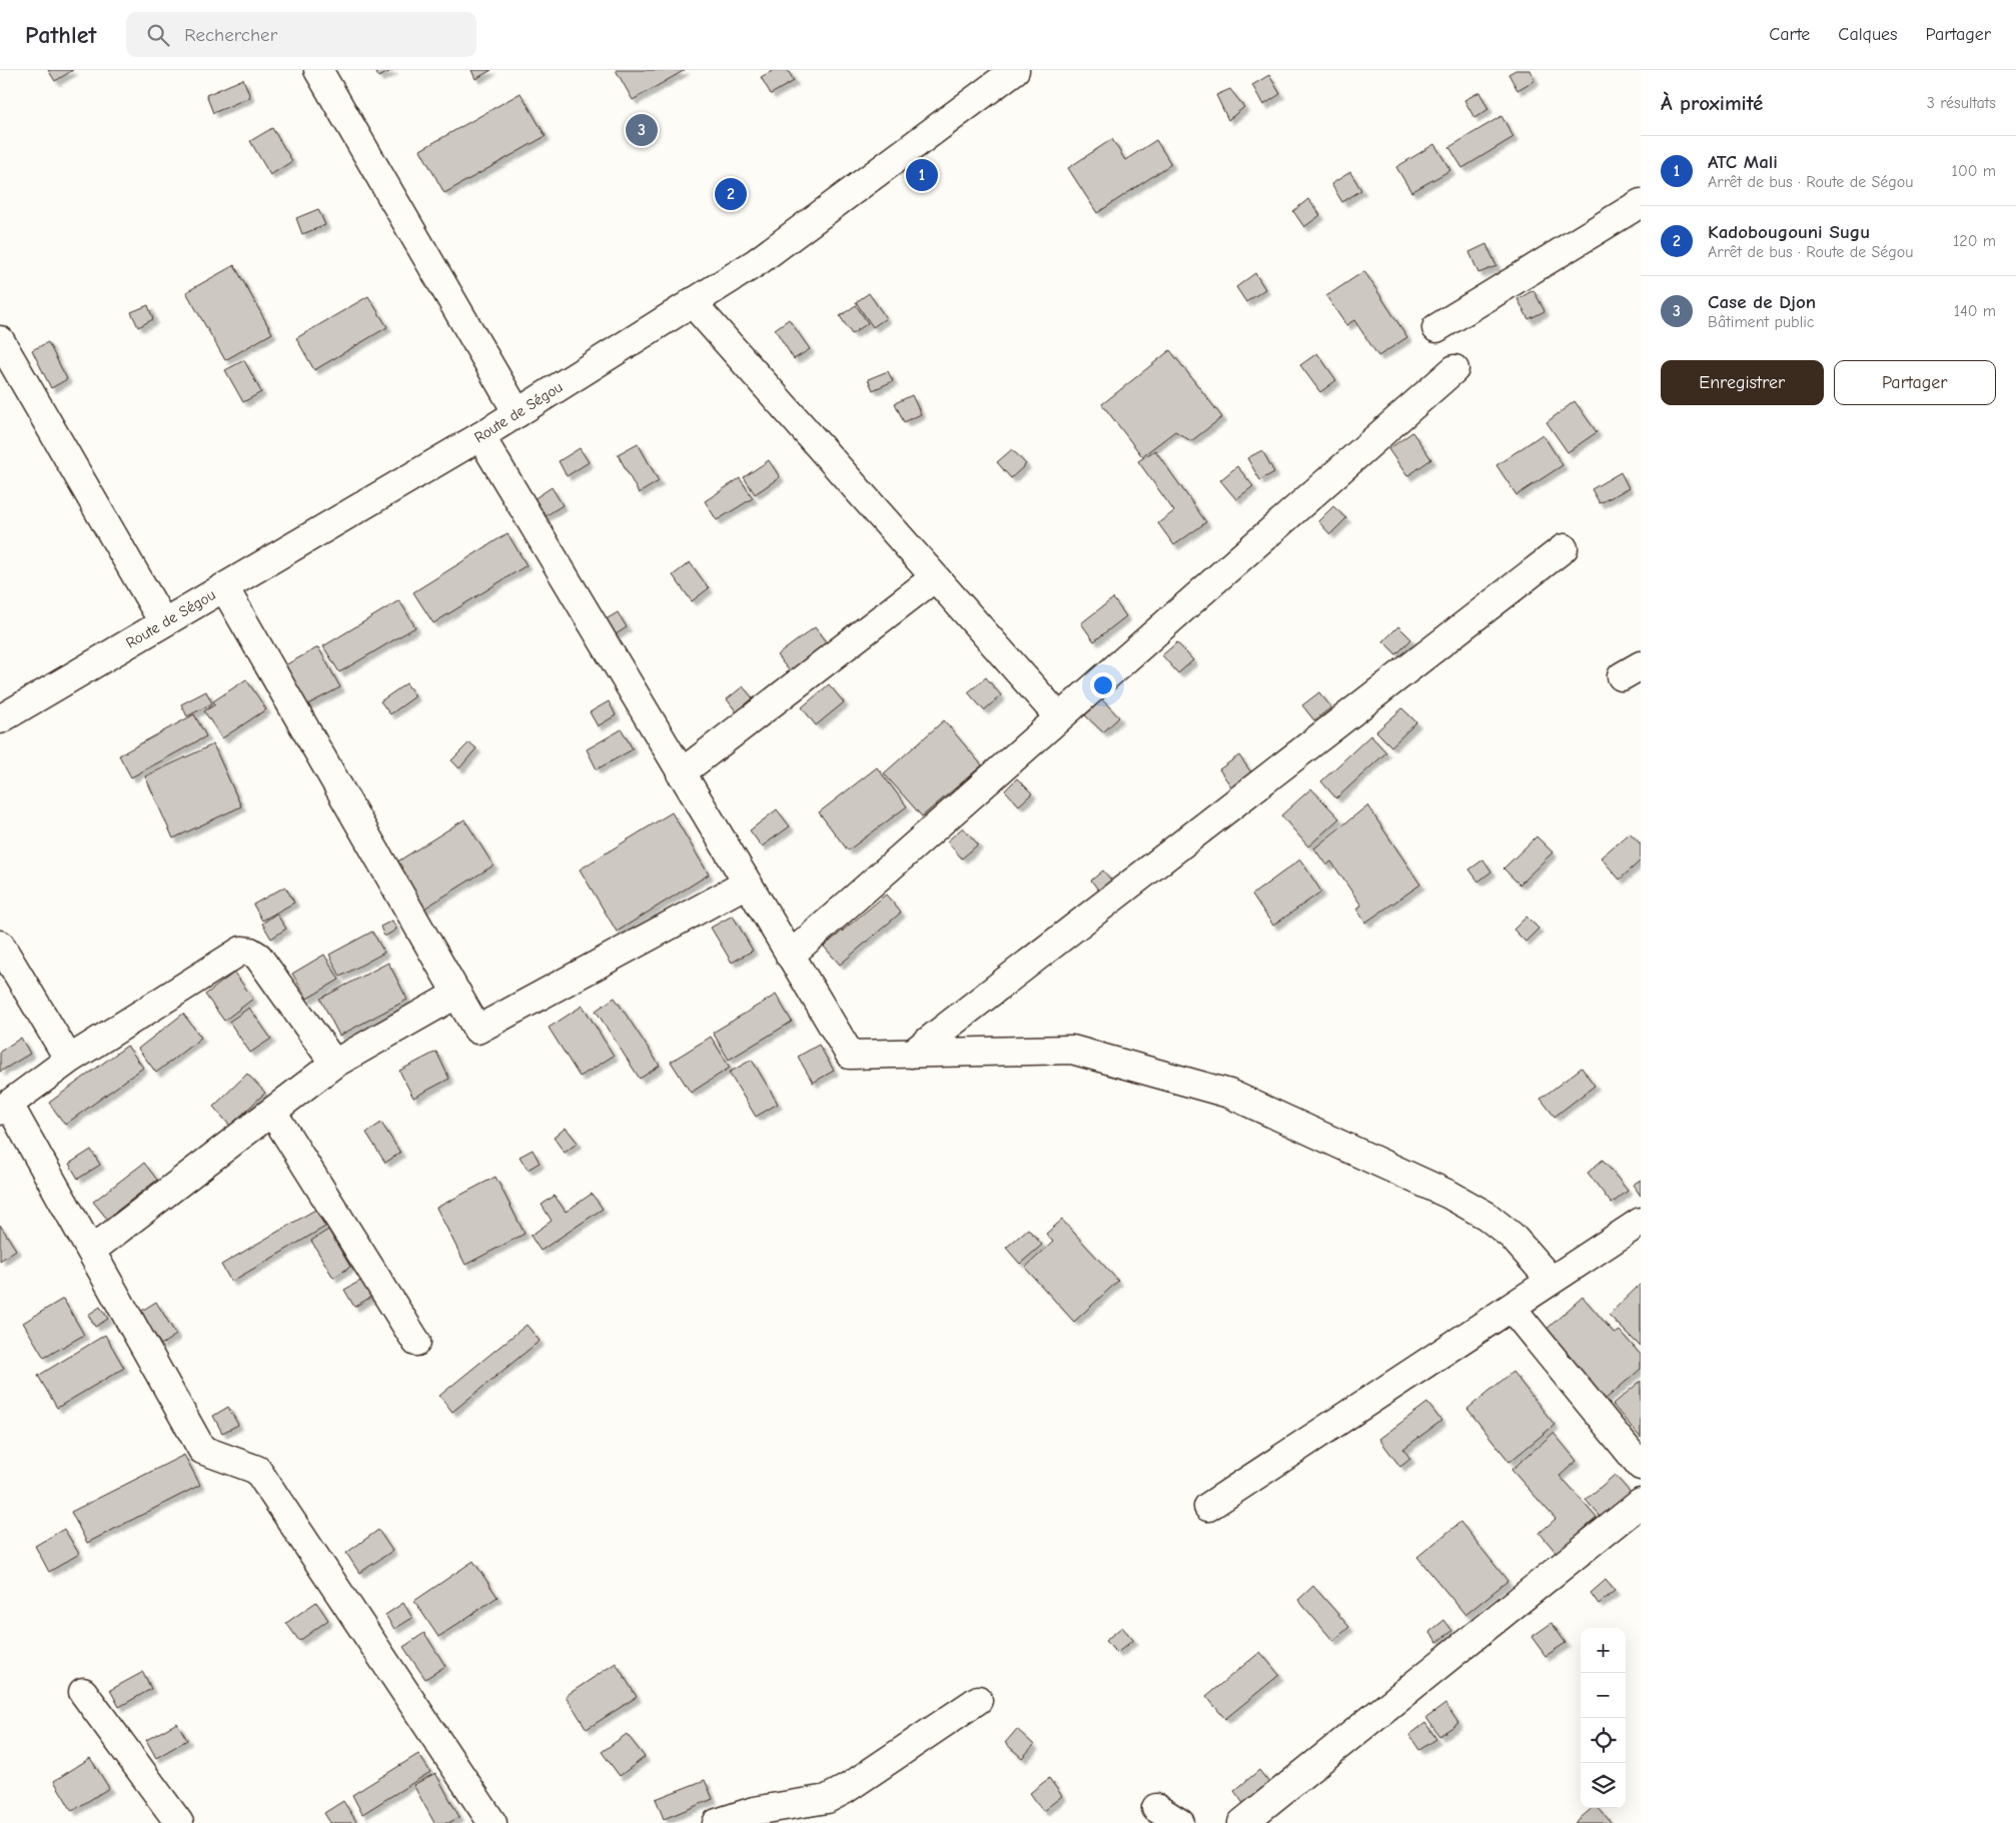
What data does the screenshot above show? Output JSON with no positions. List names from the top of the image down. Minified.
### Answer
{"streets":{"main road":["Route de Ségou"]},"page":{"header":"Pathlet","search":"Rechercher","nav":["Carte","Calques","Partager"],"heading":["À proximité","3 résultats"],"pins":["3","1","2"],"list":[{"mark":"1","name":"ATC Mali","note":"Arrêt de bus · Route de Ségou","value":"100 m"},{"mark":"2","name":"Kadobougouni Sugu","note":"Arrêt de bus · Route de Ségou","value":"120 m"},{"mark":"3","name":"Case de Djon","note":"Bâtiment public","value":"140 m"}],"buttons":["Enregistrer","Partager"],"map_buttons":["+","−"]}}
